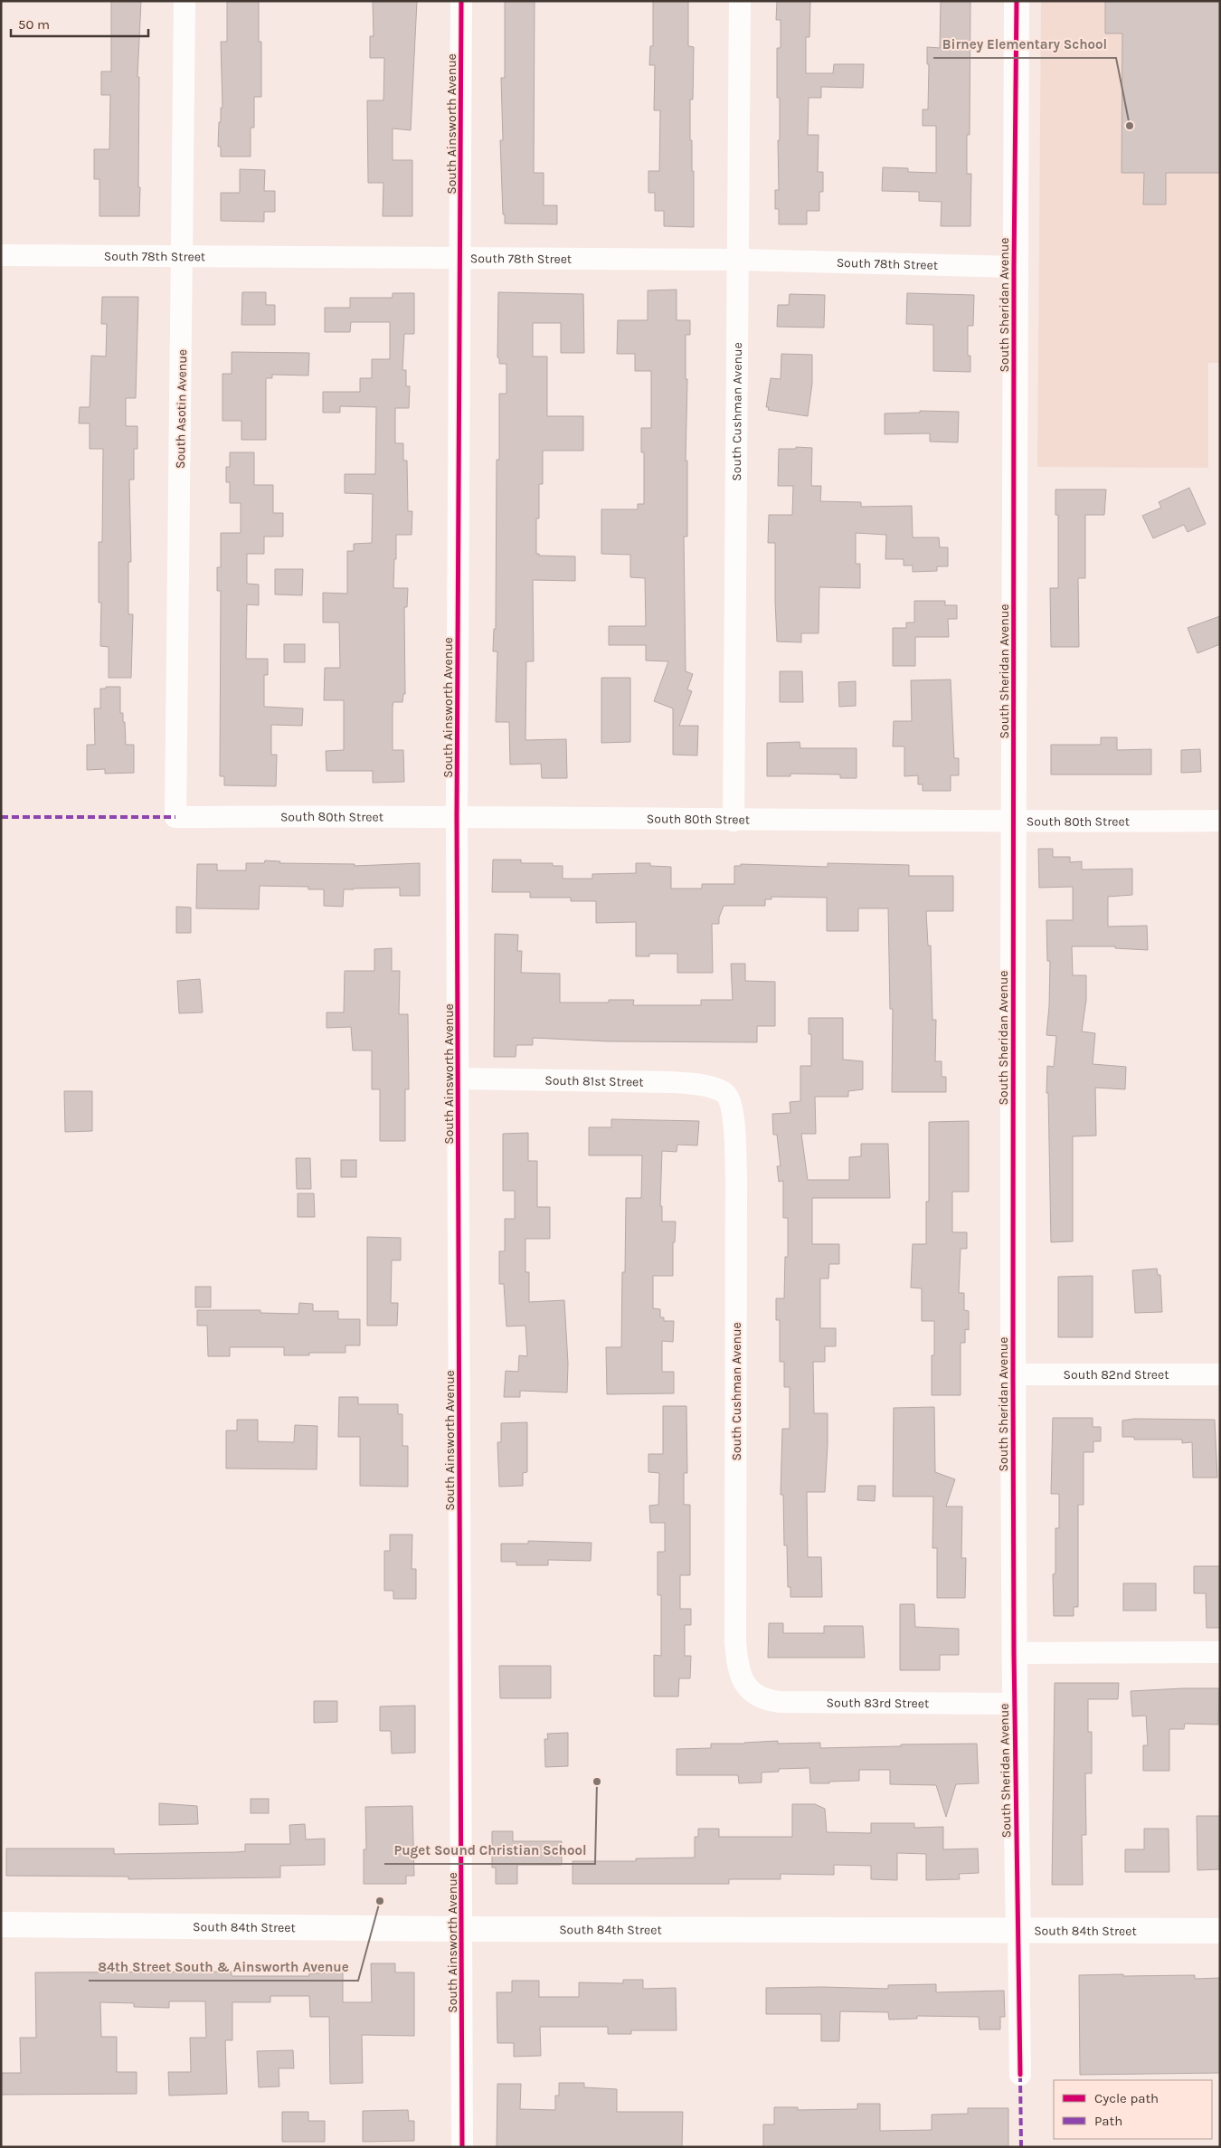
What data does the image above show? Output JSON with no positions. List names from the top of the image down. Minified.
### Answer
{"streets":{"street":["South Ainsworth Avenue","South 78th Street","South Sheridan Avenue","South Asotin Avenue","South Cushman Avenue","South 80th Street","South 81st Street","South 82nd Street","South 83rd Street","South 84th Street"]},"crossings":[["South Ainsworth Avenue","South 78th Street"],["South Ainsworth Avenue","South 80th Street"],["South Ainsworth Avenue","South 81st Street"],["South Ainsworth Avenue","South 84th Street"],["South 78th Street","South Sheridan Avenue"],["South 78th Street","South Asotin Avenue"],["South 78th Street","South Cushman Avenue"],["South Sheridan Avenue","South 80th Street"],["South Sheridan Avenue","South 82nd Street"],["South Sheridan Avenue","South 83rd Street"],["South Sheridan Avenue","South 84th Street"],["South Asotin Avenue","South 80th Street"],["South Cushman Avenue","South 80th Street"],["South Cushman Avenue","South 81st Street"],["South Cushman Avenue","South 83rd Street"]],"places":["Birney Elementary School","Puget Sound Christian School","84th Street South & Ainsworth Avenue"],"legend":["Cycle path","Path"],"scale_bar":"50 m"}
